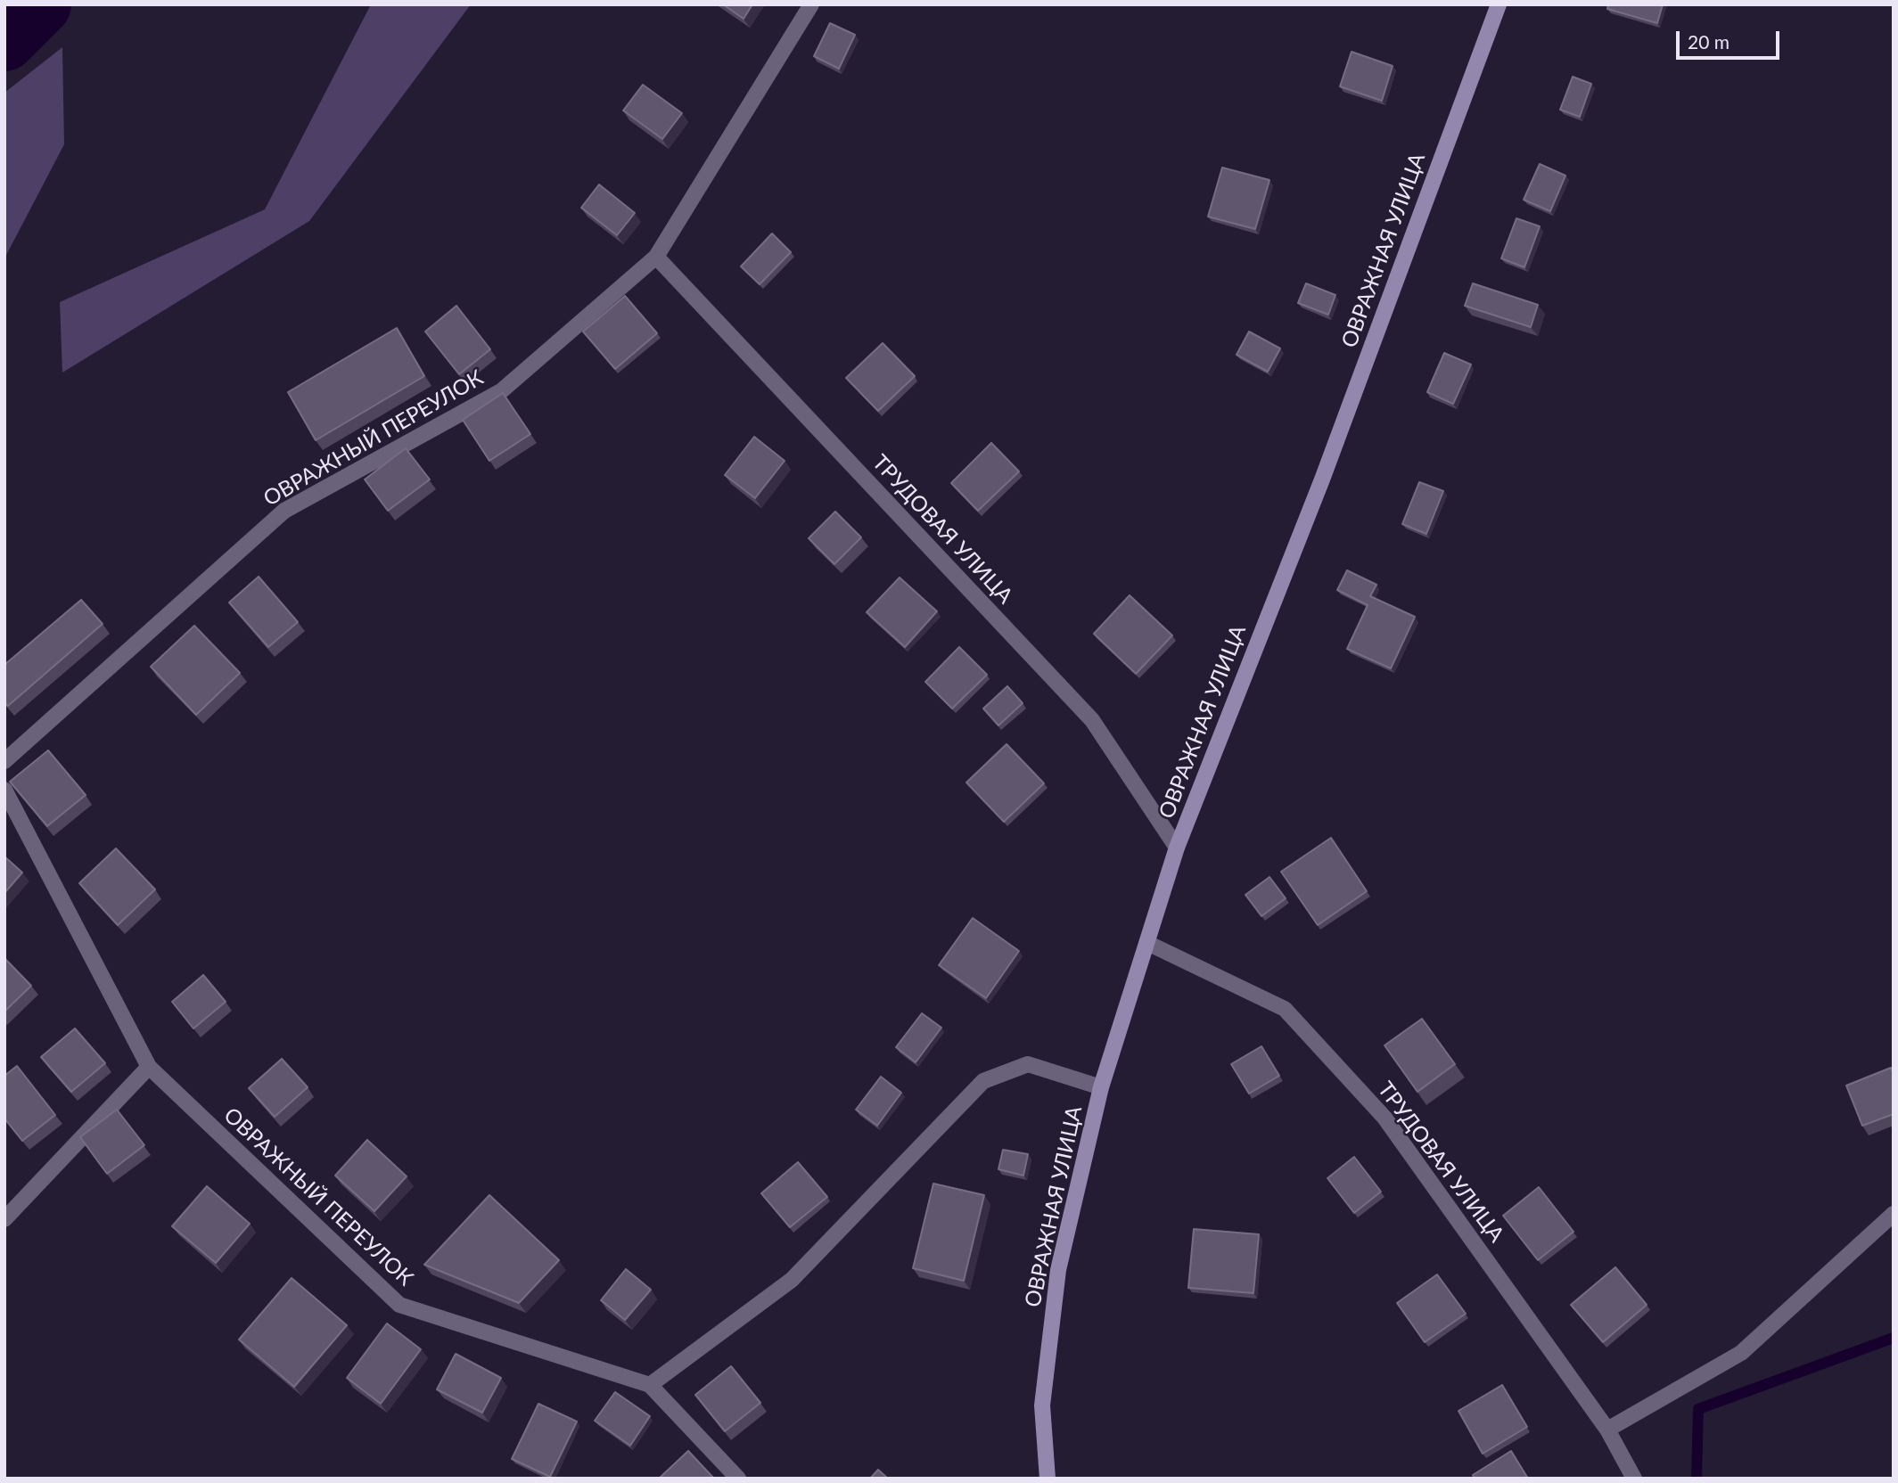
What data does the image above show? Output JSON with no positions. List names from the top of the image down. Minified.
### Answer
{"streets":{"street":["ОВРАЖНАЯ УЛИЦА","ОВРАЖНЫЙ ПЕРЕУЛОК","ТРУДОВАЯ УЛИЦА"]},"crossings":[["ОВРАЖНАЯ УЛИЦА","ТРУДОВАЯ УЛИЦА"],["ОВРАЖНЫЙ ПЕРЕУЛОК","ТРУДОВАЯ УЛИЦА"]],"scale_bar":"20 m"}
